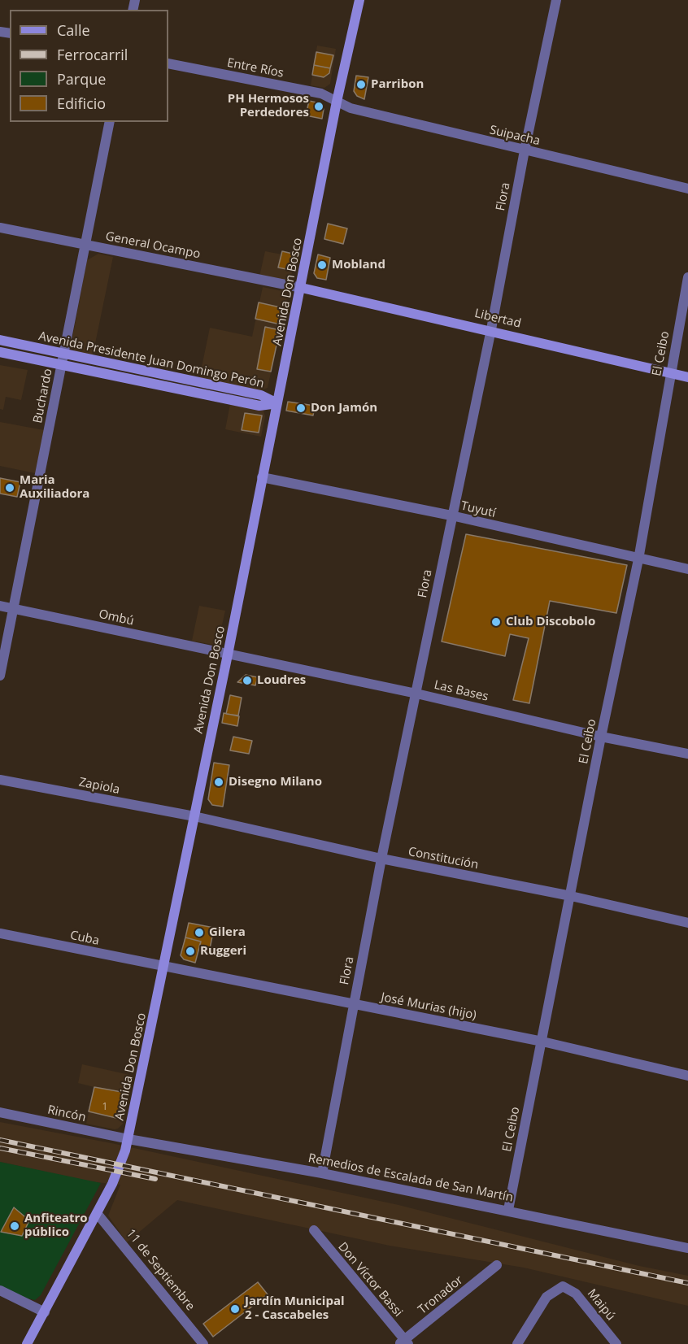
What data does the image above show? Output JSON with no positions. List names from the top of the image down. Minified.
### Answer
{"streets":{"main road":["Avenida Don Bosco","Libertad","Avenida Presidente Juan Domingo Perón"],"street":["Entre Ríos","Suipacha","Flora","General Ocampo","El Ceibo","Buchardo","Tuyutí","Ombú","Las Bases","Zapiola","Constitución","Cuba","José Murias (hijo)","Rincón","Remedios de Escalada de San Martín","11 de Septiembre","Don Víctor Bassi","Tronador","Maipú"]},"crossings":[["Entre Ríos","Suipacha"],["Entre Ríos","Avenida Don Bosco"],["Suipacha","Flora"],["Suipacha","Avenida Don Bosco"],["Flora","Libertad"],["Flora","Tuyutí"],["Flora","Las Bases"],["Flora","Constitución"],["Flora","José Murias (hijo)"],["Flora","Remedios de Escalada de San Martín"],["General Ocampo","Avenida Don Bosco"],["General Ocampo","Libertad"],["General Ocampo","Buchardo"],["Avenida Don Bosco","Libertad"],["Avenida Don Bosco","Avenida Presidente Juan Domingo Perón"],["Avenida Don Bosco","Tuyutí"],["Avenida Don Bosco","Ombú"],["Avenida Don Bosco","Las Bases"],["Avenida Don Bosco","Zapiola"],["Avenida Don Bosco","Constitución"],["Avenida Don Bosco","Cuba"],["Avenida Don Bosco","José Murias (hijo)"],["Avenida Don Bosco","Rincón"],["Avenida Don Bosco","Remedios de Escalada de San Martín"],["Avenida Don Bosco","11 de Septiembre"],["Libertad","El Ceibo"],["El Ceibo","Tuyutí"],["El Ceibo","Las Bases"],["El Ceibo","Constitución"],["El Ceibo","José Murias (hijo)"],["El Ceibo","Remedios de Escalada de San Martín"],["Avenida Presidente Juan Domingo Perón","Buchardo"],["Buchardo","Ombú"],["Ombú","Las Bases"],["Zapiola","Constitución"],["Cuba","José Murias (hijo)"],["Rincón","Remedios de Escalada de San Martín"],["Don Víctor Bassi","Tronador"]],"places":["Parribon","PH Hermosos Perdedores","Mobland","Don Jamón","Maria Auxiliadora","Club Discobolo","Loudres","Disegno Milano","Gilera","Ruggeri","Anfiteatro público","Jardín Municipal 2 - Cascabeles"],"house_numbers":["1"],"legend":["Calle","Ferrocarril","Parque","Edificio"]}
